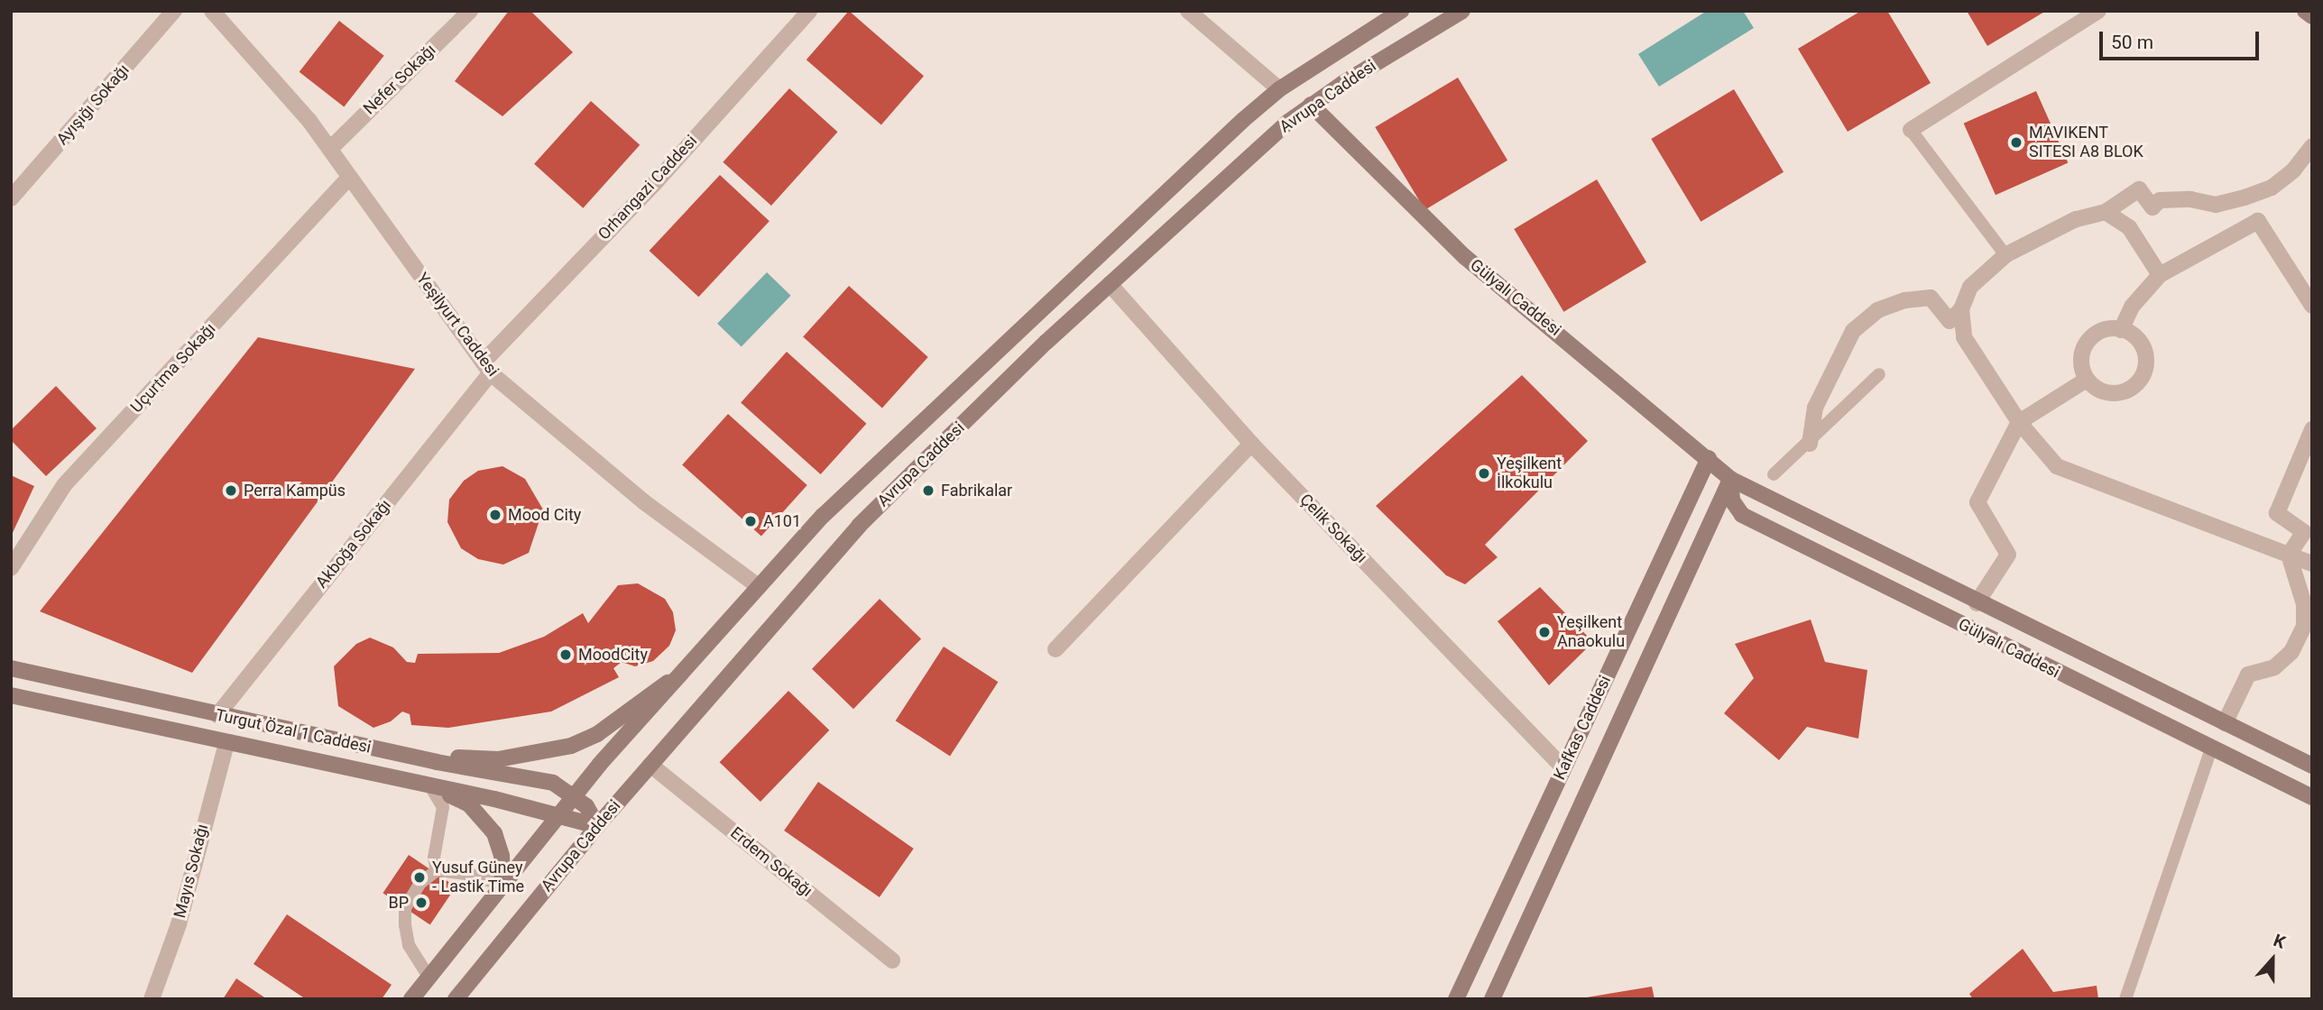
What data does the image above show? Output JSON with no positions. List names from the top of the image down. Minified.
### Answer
{"streets":{"street":["Nefer Sokağı","Avrupa Caddesi","Ayışığı Sokağı","Orhangazi Caddesi","Gülyalı Caddesi","Yeşilyurt Caddesi","Uçurtma Sokağı","Çelik Sokağı","Akboğa Sokağı","Kafkas Caddesi","Turgut Özal 1 Caddesi","Erdem Sokağı","Mayıs Sokağı"]},"crossings":[["Nefer Sokağı","Yeşilyurt Caddesi"],["Avrupa Caddesi","Gülyalı Caddesi"],["Avrupa Caddesi","Yeşilyurt Caddesi"],["Avrupa Caddesi","Çelik Sokağı"],["Avrupa Caddesi","Turgut Özal 1 Caddesi"],["Avrupa Caddesi","Erdem Sokağı"],["Orhangazi Caddesi","Yeşilyurt Caddesi"],["Orhangazi Caddesi","Akboğa Sokağı"],["Gülyalı Caddesi","Kafkas Caddesi"],["Yeşilyurt Caddesi","Uçurtma Sokağı"],["Yeşilyurt Caddesi","Akboğa Sokağı"],["Çelik Sokağı","Kafkas Caddesi"],["Akboğa Sokağı","Turgut Özal 1 Caddesi"],["Turgut Özal 1 Caddesi","Mayıs Sokağı"]],"places":["MAVIKENT SITESI A8 BLOK","Yeşilkent İlkokulu","Perra Kampüs","Fabrikalar","Mood City","A101","Yeşilkent Anaokulu","MoodCity","Yusuf Güney - Lastik Time","BP"],"scale_bar":"50 m","north":"top"}
